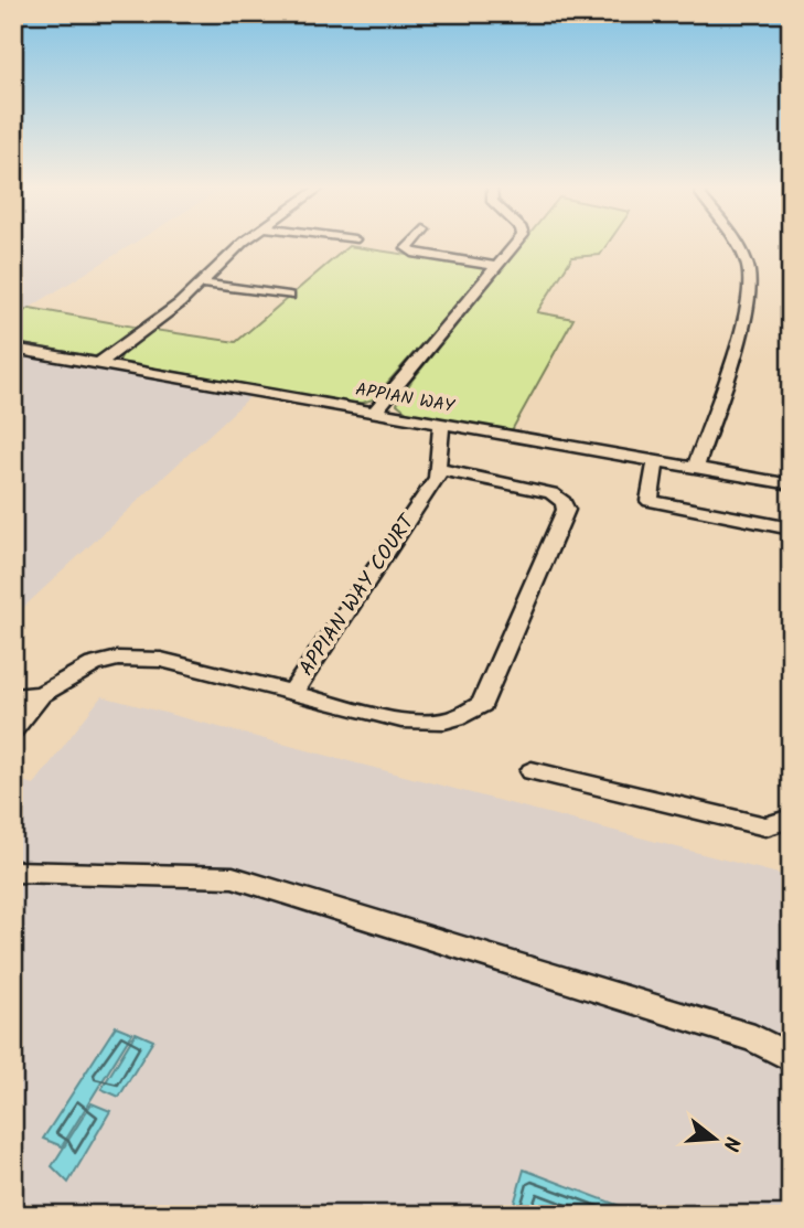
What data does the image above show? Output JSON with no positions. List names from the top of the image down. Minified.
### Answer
{"streets":{"street":["APPIAN WAY","APPIAN WAY COURT"]},"crossings":[["APPIAN WAY","APPIAN WAY COURT"]],"north":"right"}
